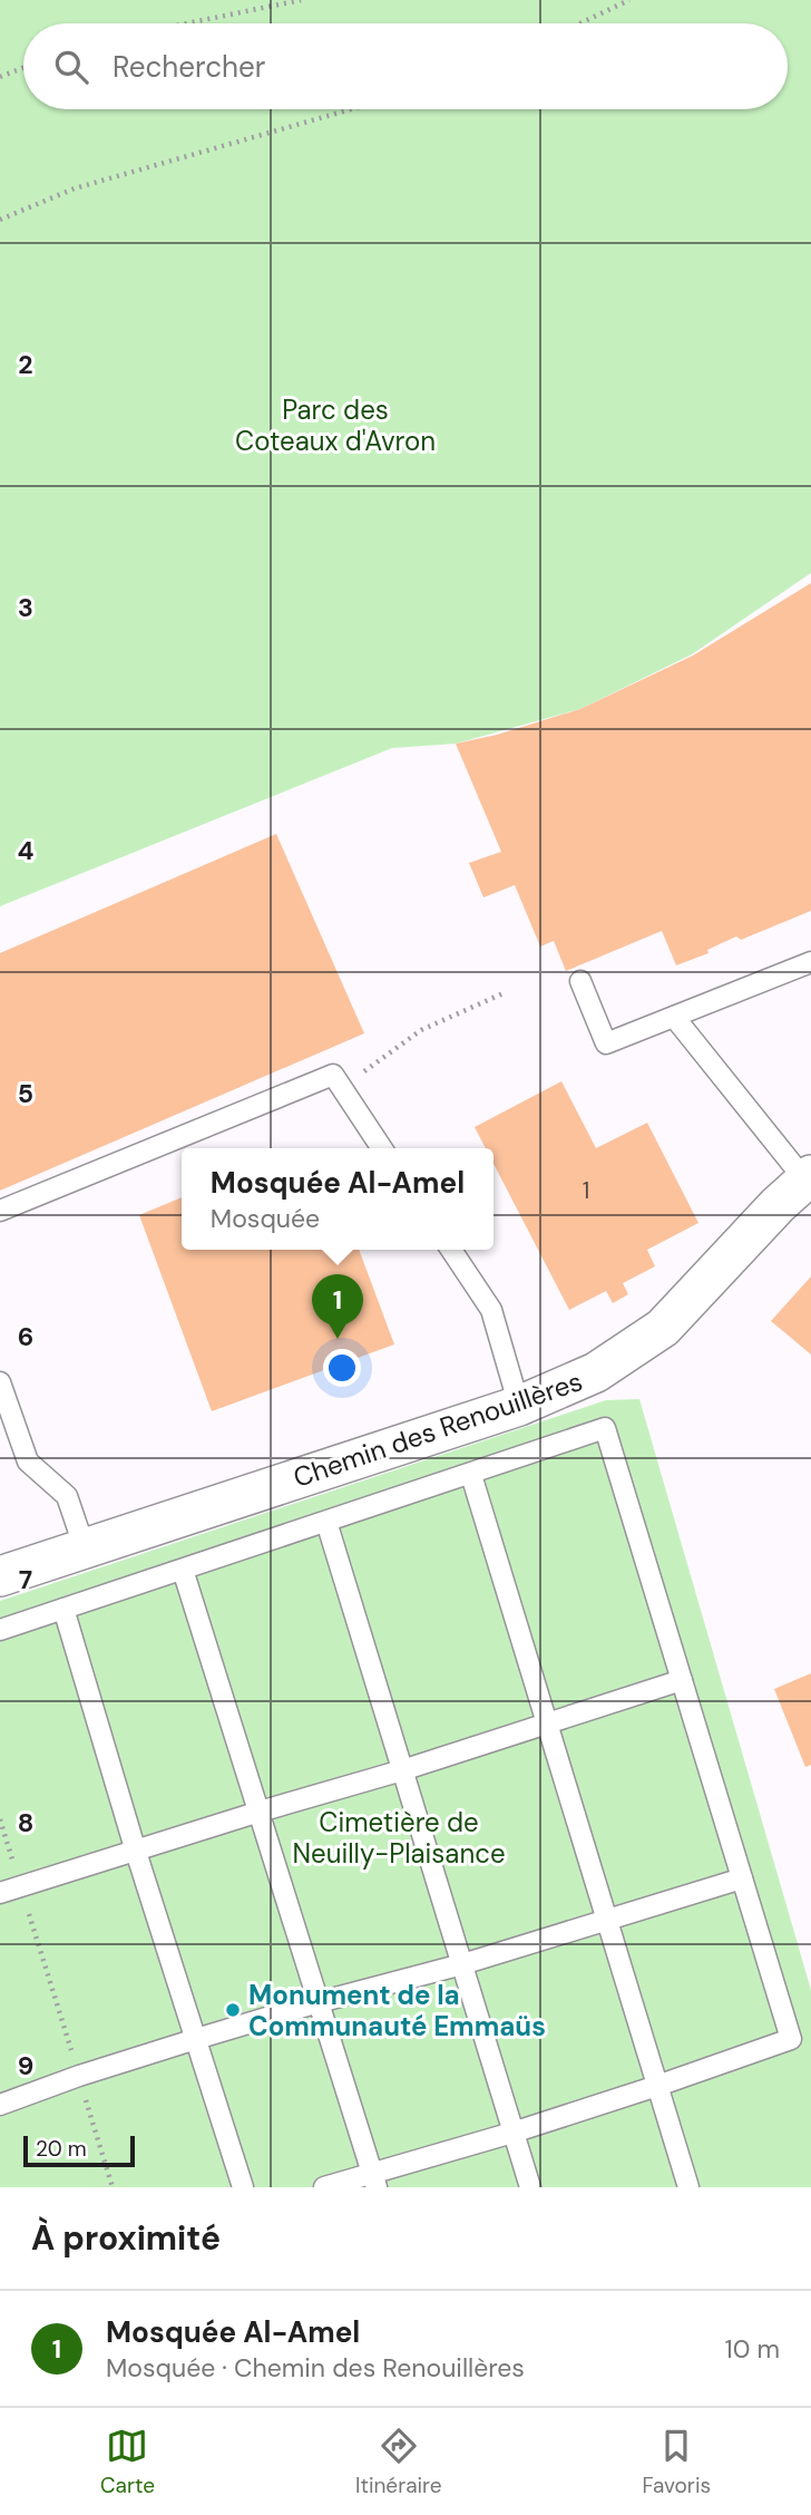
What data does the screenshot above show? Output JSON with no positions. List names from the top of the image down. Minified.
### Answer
{"streets":{"street":["Chemin des Renouillères"]},"parks":["Parc des Coteaux d'Avron","Cimetière de Neuilly-Plaisance"],"places":["Monument de la Communauté Emmaüs"],"house_numbers":["1"],"scale_bar":"20 m","page":{"search":"Rechercher","popup":["Mosquée Al-Amel","Mosquée"],"pins":"1","scale":"20 m","heading":"À proximité","list":[{"mark":"1","name":"Mosquée Al-Amel","note":"Mosquée · Chemin des Renouillères","value":"10 m"}],"nav":["Carte","Itinéraire","Favoris"]},"grid":{"rows":["2","3","4","5","6","7","8","9"]}}
